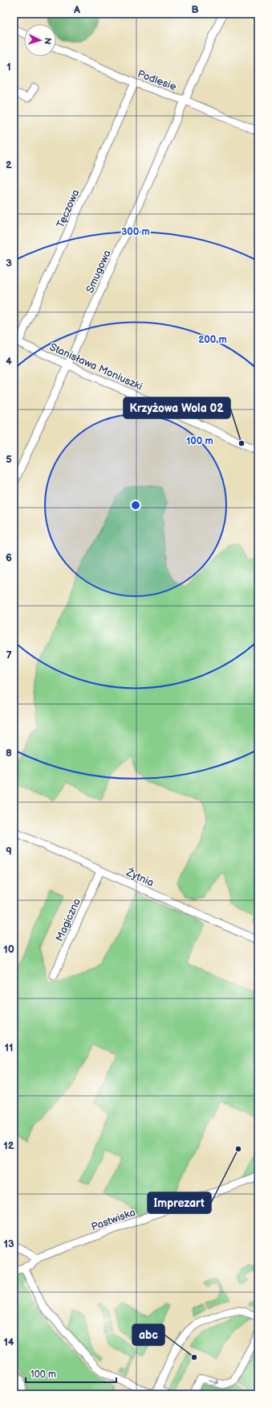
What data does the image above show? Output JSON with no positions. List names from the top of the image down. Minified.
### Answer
{"streets":{"street":["Podlesie","Tęczowa","Smugowa","Stanisława Moniuszki","Żytnia","Magiczna","Pastwiska"]},"crossings":[["Podlesie","Tęczowa"],["Podlesie","Smugowa"],["Tęczowa","Stanisława Moniuszki"],["Smugowa","Stanisława Moniuszki"],["Żytnia","Magiczna"]],"places":["Krzyżowa Wola 02","Imprezart","abc"],"scale_bar":"100 m","north":"right","grid":{"columns":["A","B"],"rows":["1","2","3","4","5","6","7","8","9","10","11","12","13","14"]},"rings":["300 m","200 m","100 m"]}
